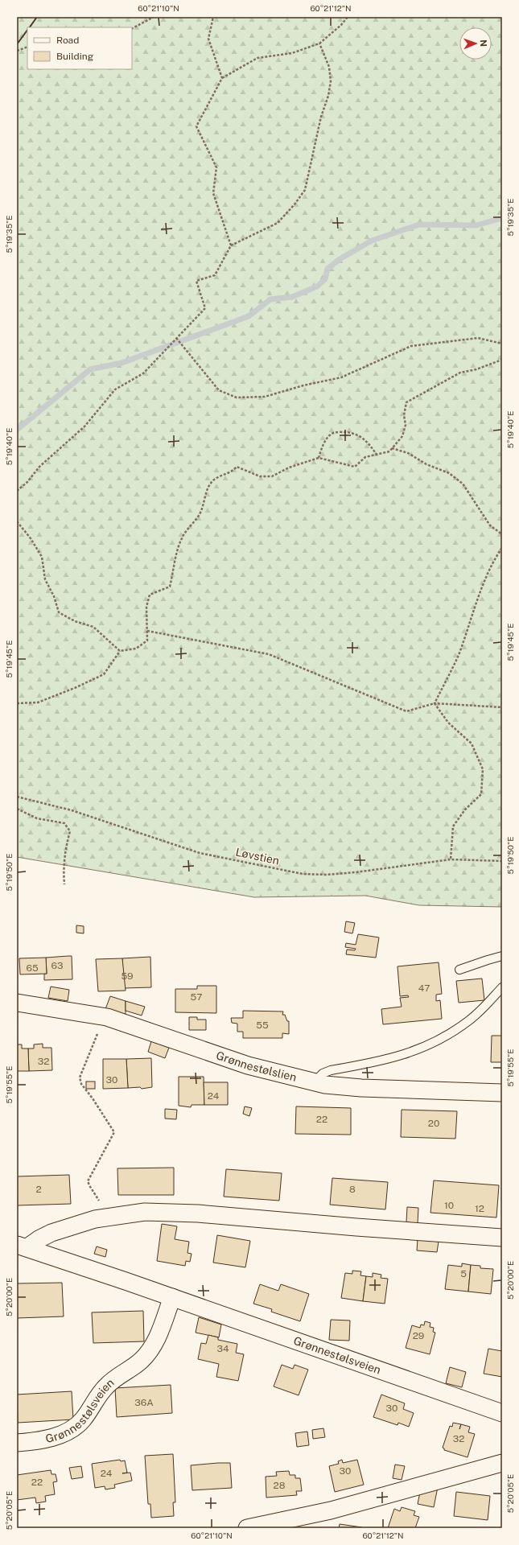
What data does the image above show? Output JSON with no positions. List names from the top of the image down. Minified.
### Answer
{"streets":{"street":["Grønnestølslien","Grønnestølsveien"],"path":["Løvstien"]},"house_numbers":["63","65","59","47","57","55","32","30","24","22","20","2","8","10","12","5","29","34","36A","30","32","30","24","22","28"],"legend":["Road","Building"],"north":"right","coordinates":["60°21'10\"N","60°21'12\"N","5°19'35\"E","5°19'40\"E","5°19'45\"E","5°19'50\"E","5°19'55\"E","5°20'00\"E","5°20'05\"E"]}
